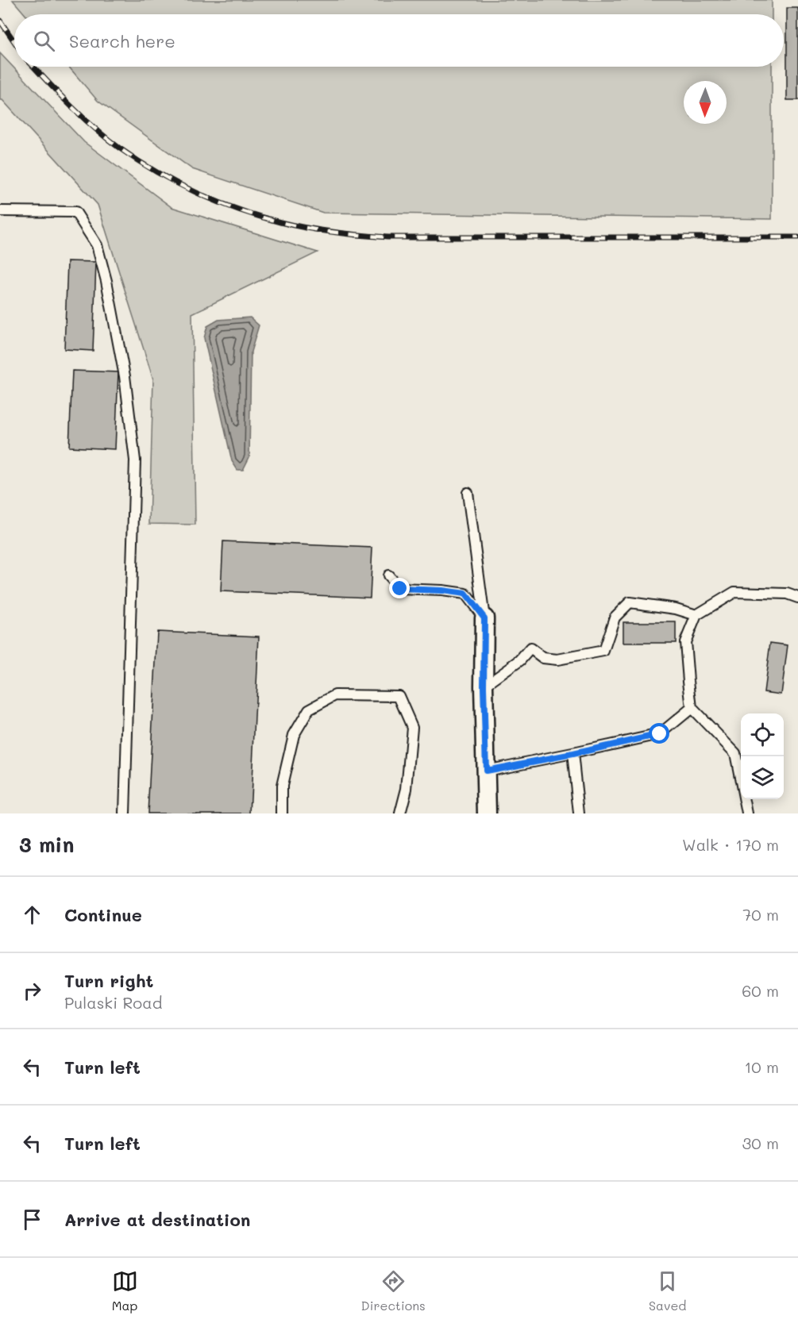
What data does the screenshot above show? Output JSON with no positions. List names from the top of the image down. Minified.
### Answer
{"north":"bottom","page":{"search":"Search here","heading":["3 min","Walk · 170 m"],"list":[["Continue","70 m"],["Turn right","Pulaski Road","60 m"],["Turn left","10 m"],["Turn left","30 m"],"Arrive at destination"],"nav":["Map","Directions","Saved"]}}
